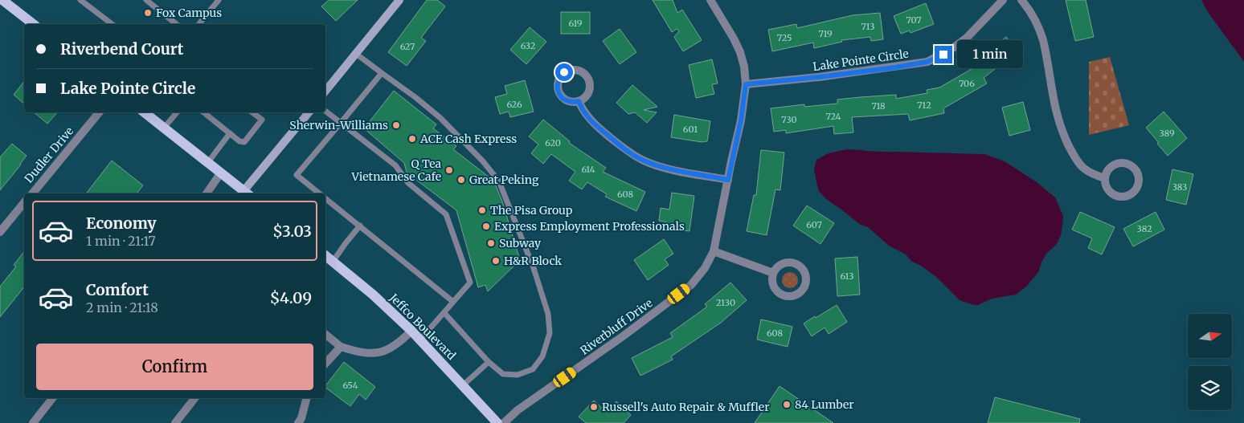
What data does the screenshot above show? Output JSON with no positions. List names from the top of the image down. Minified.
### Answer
{"streets":{"main road":["Jeffco Boulevard"],"street":["Lake Pointe Circle","Dudler Drive","Riverbluff Drive"]},"crossings":[["Lake Pointe Circle","Riverbluff Drive"]],"places":["Fox Campus","Sherwin-Williams","ACE Cash Express","Q Tea Vietnamese Cafe","Great Peking","The Pisa Group","Express Employment Professionals","Subway","H&R Block","84 Lumber","Russell's Auto Repair & Muffler"],"house_numbers":["707","619","713","719","725","632","627","706","626","712","718","724","730","601","389","620","614","383","608","607","382","613","2130","608","654"],"north":"right","page":{"banner":["Riverbend Court","Lake Pointe Circle"],"bubble":"1 min","list":[{"name":"Economy","note":"1 min · 21:17","value":"$3.03"},{"name":"Comfort","note":"2 min · 21:18","value":"$4.09"}],"buttons":"Confirm"}}
